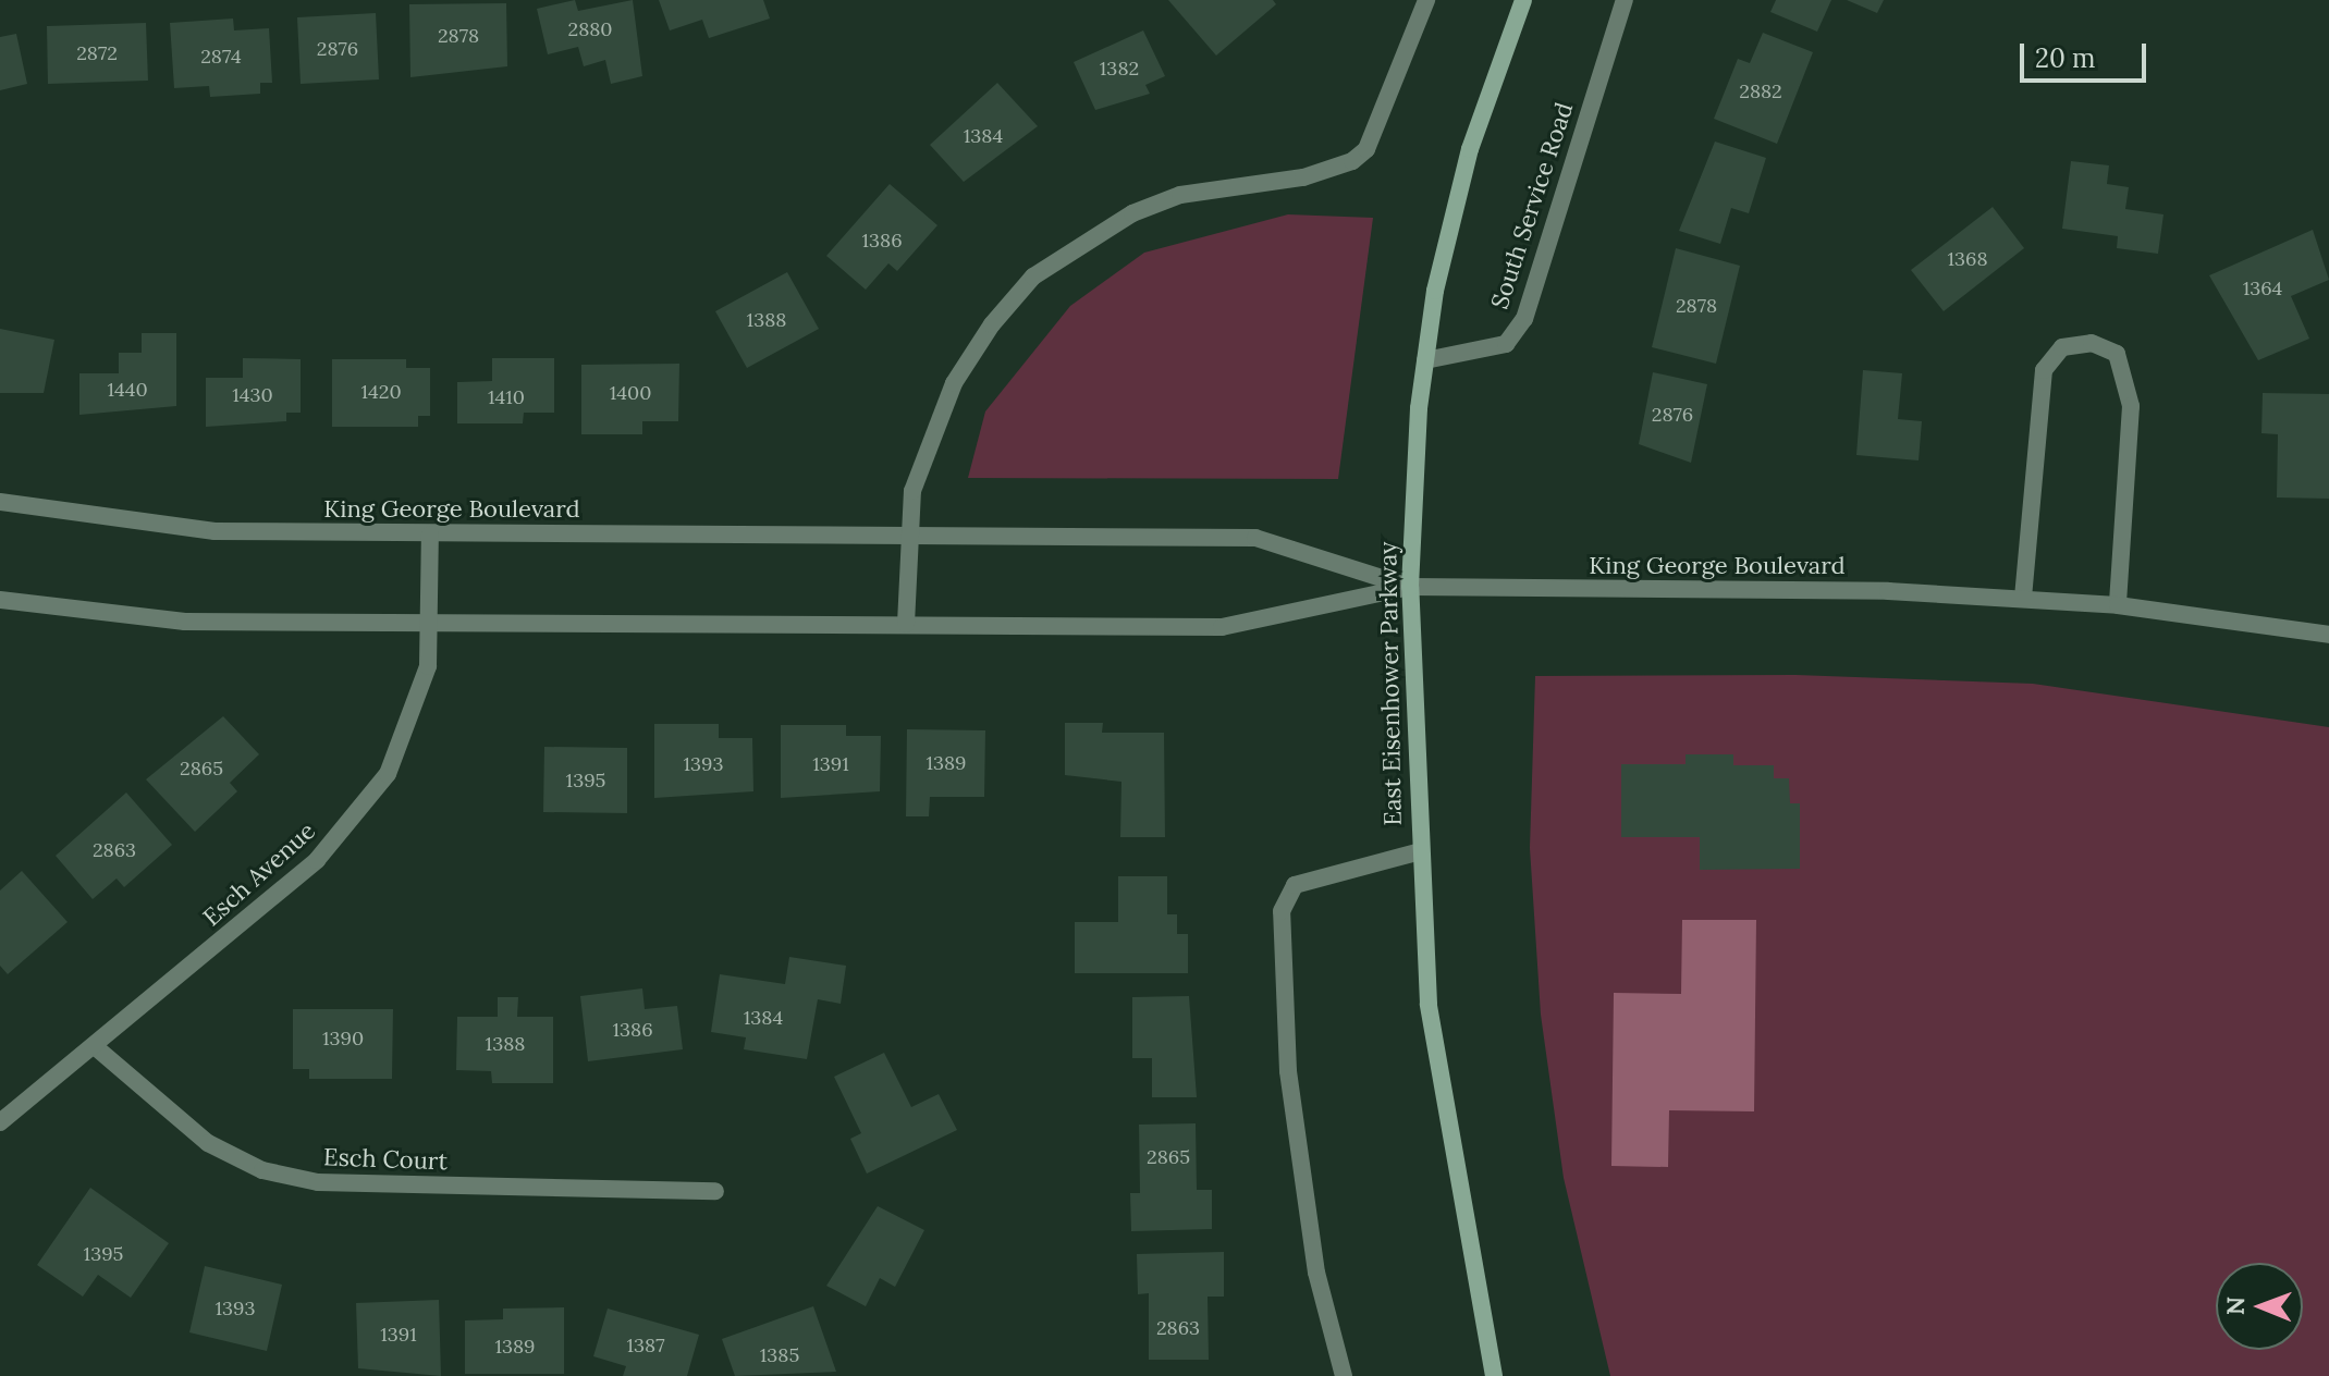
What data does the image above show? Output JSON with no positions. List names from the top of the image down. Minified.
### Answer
{"streets":{"main road":["East Eisenhower Parkway"],"street":["South Service Road","King George Boulevard","Esch Avenue","Esch Court"]},"crossings":[["South Service Road","East Eisenhower Parkway"],["King George Boulevard","East Eisenhower Parkway"],["King George Boulevard","Esch Avenue"],["Esch Avenue","Esch Court"]],"house_numbers":["2880","2878","2876","2872","2874","1382","2882","1384","1386","1368","1364","2878","1388","1440","1420","1400","1430","1410","2876","1389","1393","1391","2865","1395","2863","1384","1386","1390","1388","2865","1395","1393","2863","1391","1387","1389","1385"],"scale_bar":"20 m","north":"left"}
